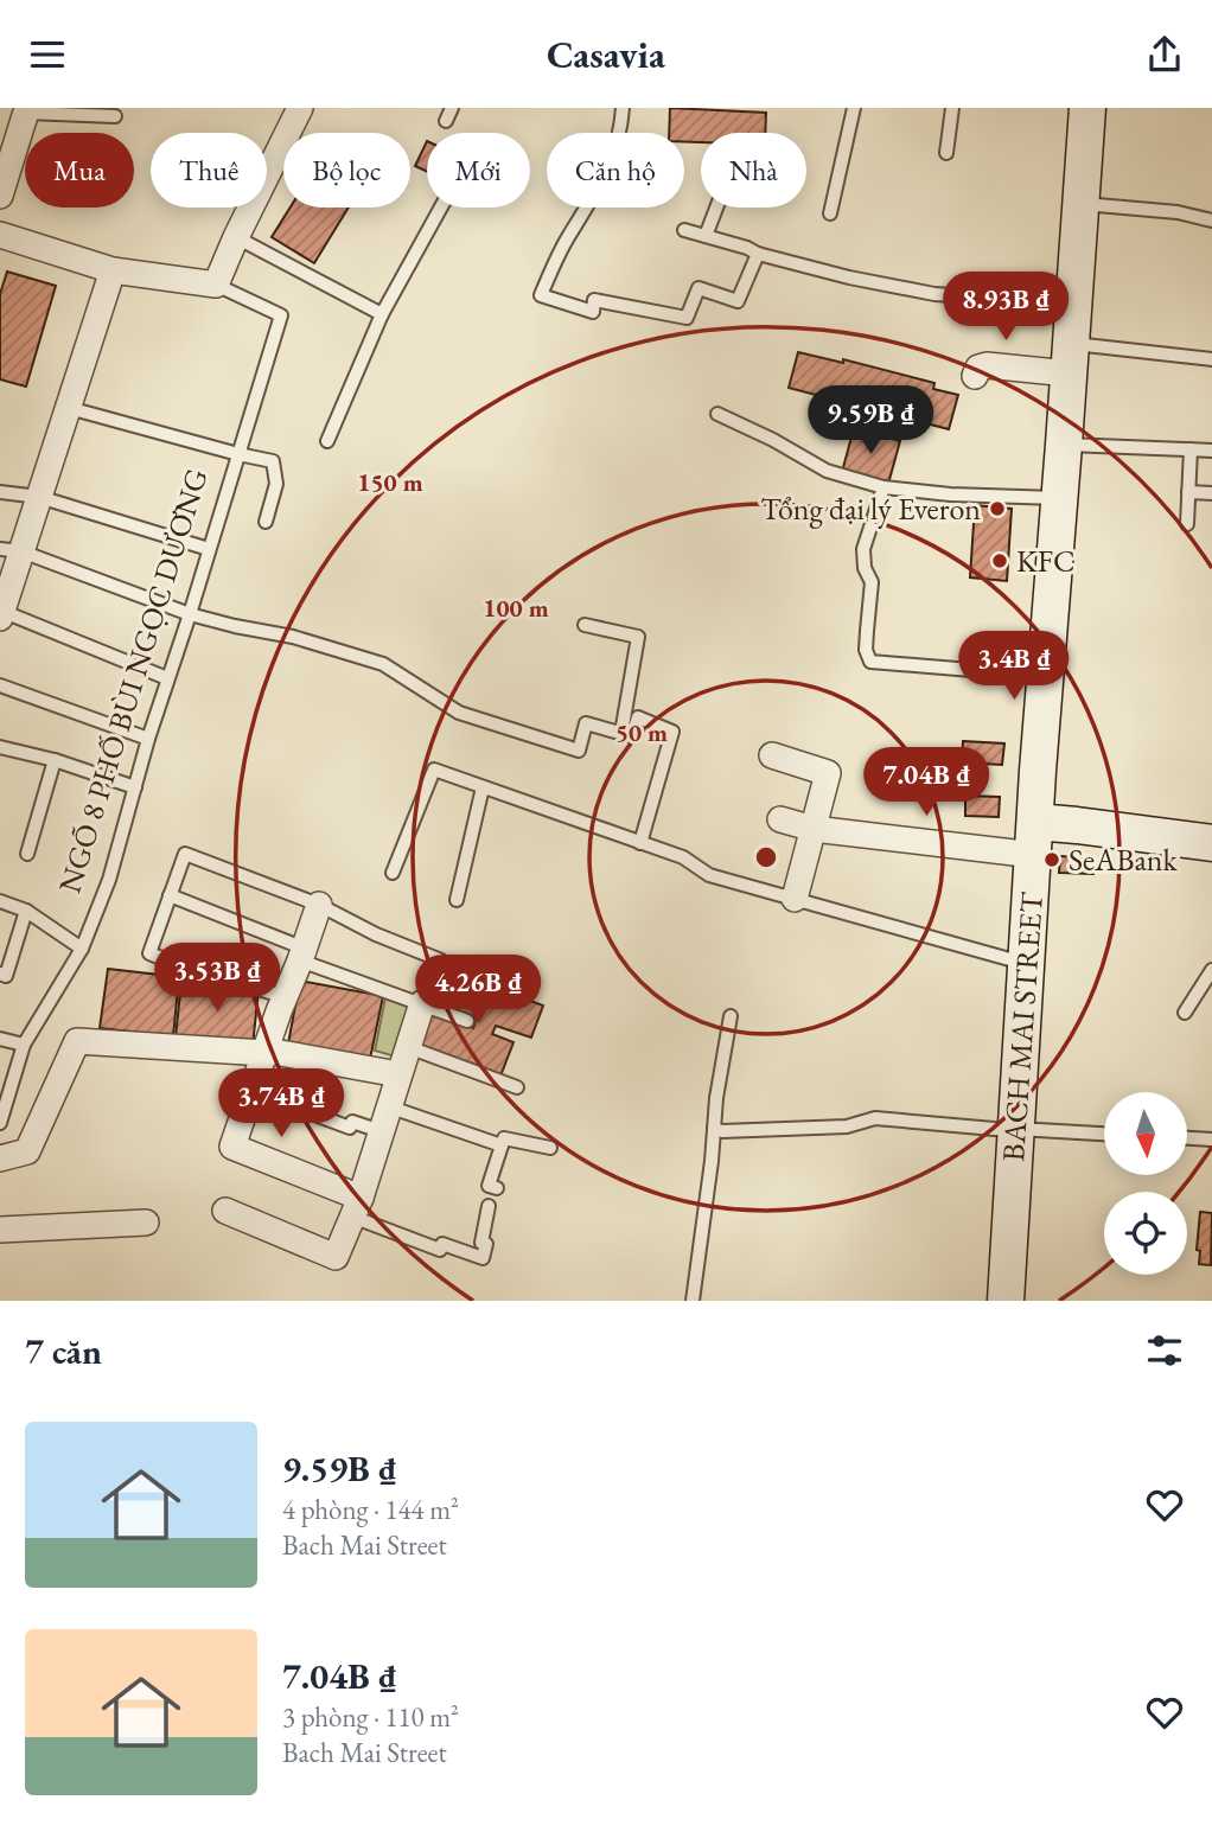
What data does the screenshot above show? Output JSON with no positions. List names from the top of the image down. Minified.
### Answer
{"streets":{"main road":["BACH MAI STREET"],"lane":["NGÕ 8 PHỐ BÙI NGỌC DƯƠNG"]},"places":["Tổng đại lý Everon","KFC","SeABank"],"north":"bottom","page":{"header":"Casavia","chip":["Mua","Thuê","Bộ lọc","Mới","Căn hộ","Nhà"],"price":["8.93B ₫","9.59B ₫","3.4B ₫","7.04B ₫","3.53B ₫","4.26B ₫","3.74B ₫"],"heading":"7 căn","list":[{"name":"9.59B ₫","note":"4 phòng · 144 m² · Bach Mai Street"},{"name":"7.04B ₫","note":"3 phòng · 110 m² · Bach Mai Street"}]},"rings":["150 m","100 m","50 m"]}
